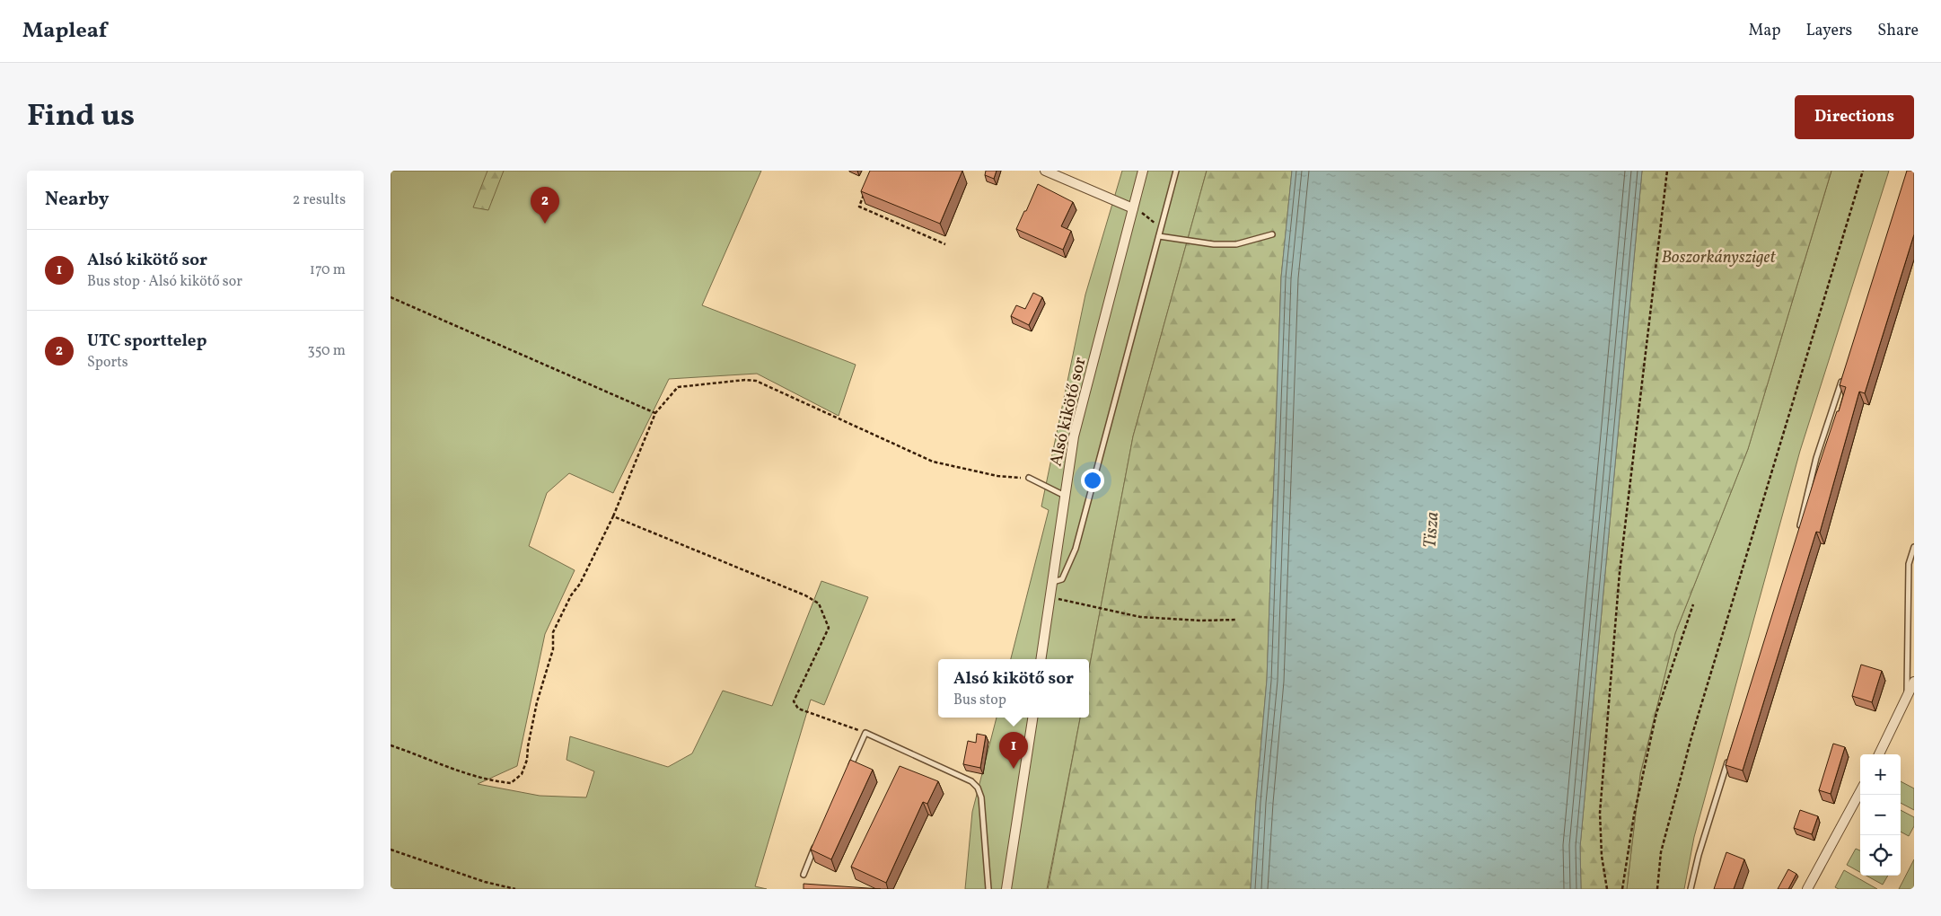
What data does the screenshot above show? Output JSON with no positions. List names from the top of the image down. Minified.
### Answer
{"streets":{"street":["Alsó kikötő sor"]},"water":["Tisza"],"parks":["Boszorkánysziget"],"page":{"header":"Mapleaf","nav":["Map","Layers","Share"],"title":"Find us","buttons":"Directions","heading":["Nearby","2 results"],"pins":["2","1"],"list":[{"mark":"1","name":"Alsó kikötő sor","note":"Bus stop · Alsó kikötő sor","value":"170 m"},{"mark":"2","name":"UTC sporttelep","note":"Sports","value":"350 m"}],"popup":["Alsó kikötő sor","Bus stop"],"map_buttons":["+","−"]}}
